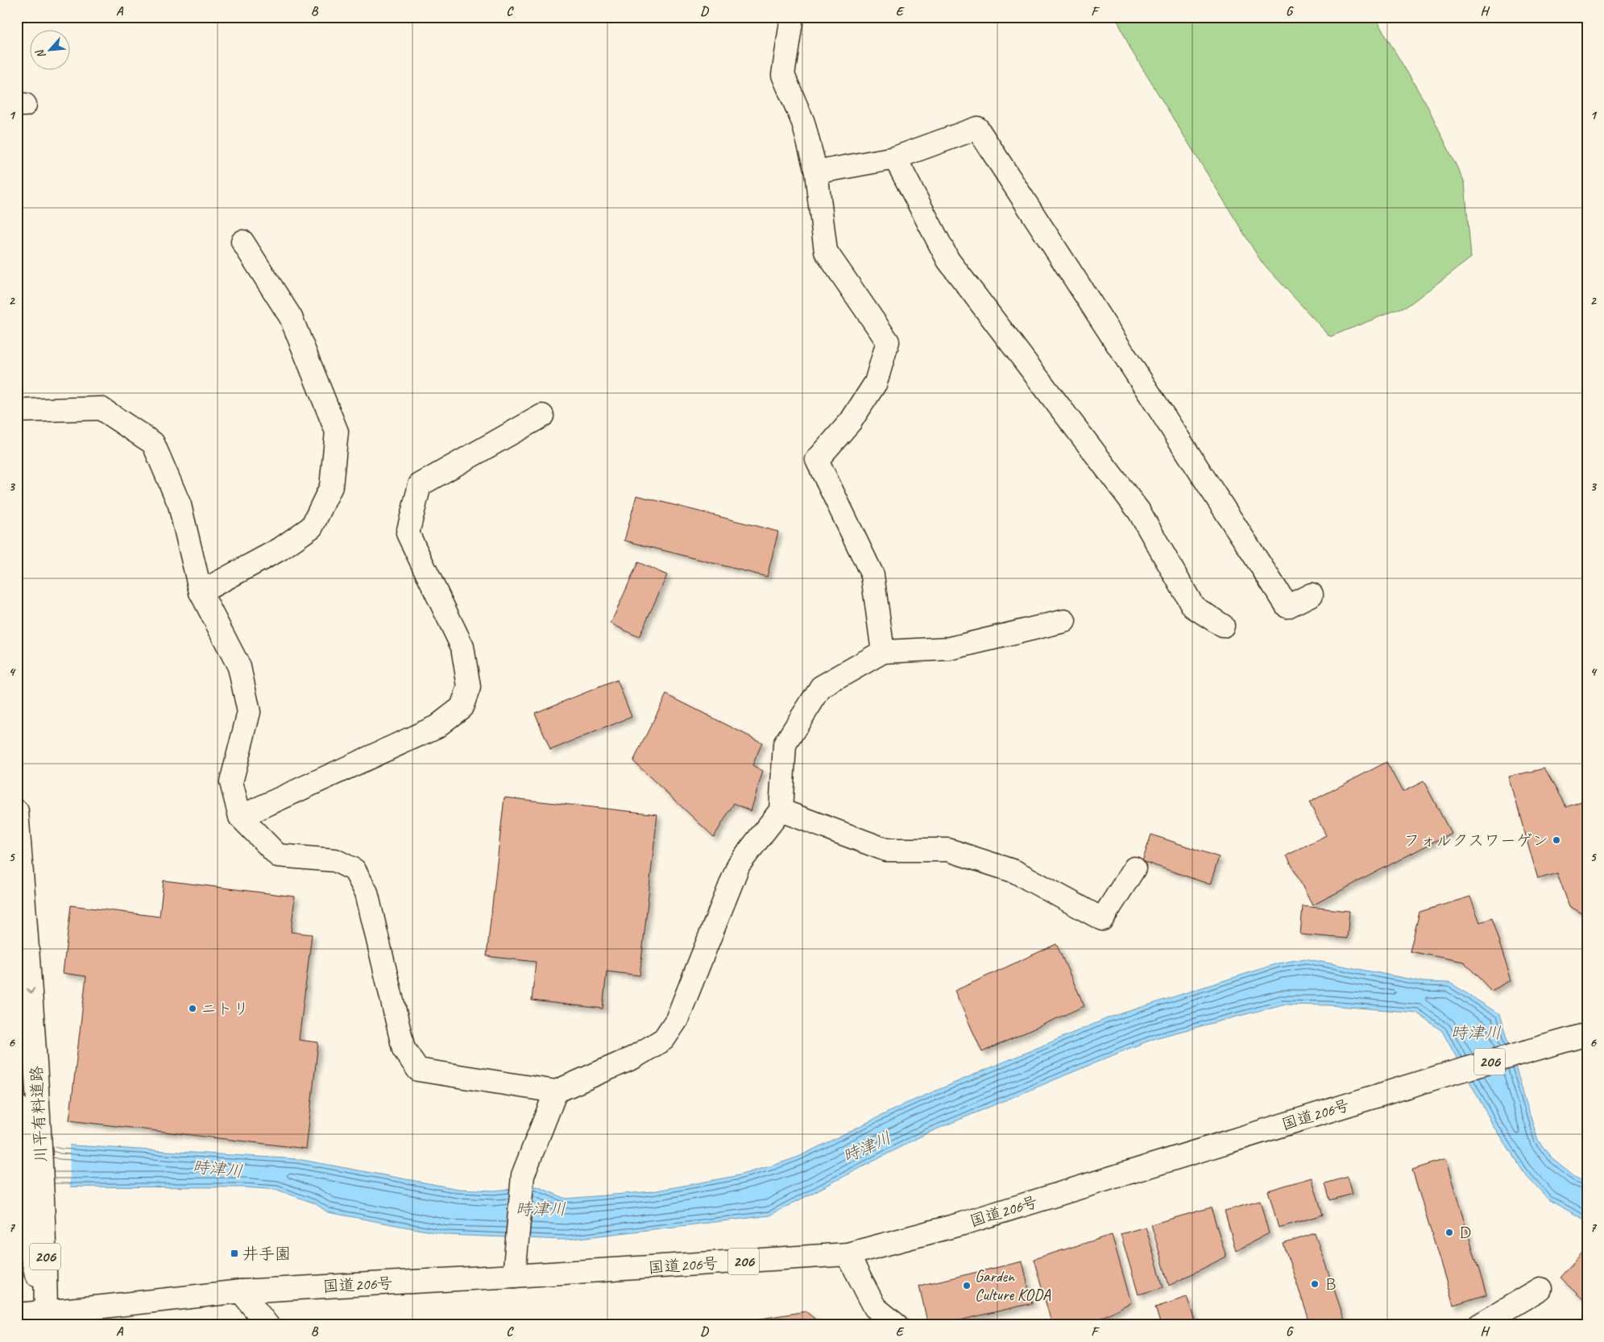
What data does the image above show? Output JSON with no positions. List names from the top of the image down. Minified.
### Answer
{"streets":{"main road":["206","川平有料道路","国道206号"]},"crossings":[["206","川平有料道路"],["206","国道206号"]],"one_way":["川平有料道路"],"water":["時津川"],"places":{"other":["フォルクスワーゲン","ニトリ","Ｄ","Ｂ","Garden Culture KODA"],"transit":["井手園"]},"north":"bottom left","grid":{"columns":["A","B","C","D","E","F","G","H"],"rows":["1","2","3","4","5","6","7"]}}
